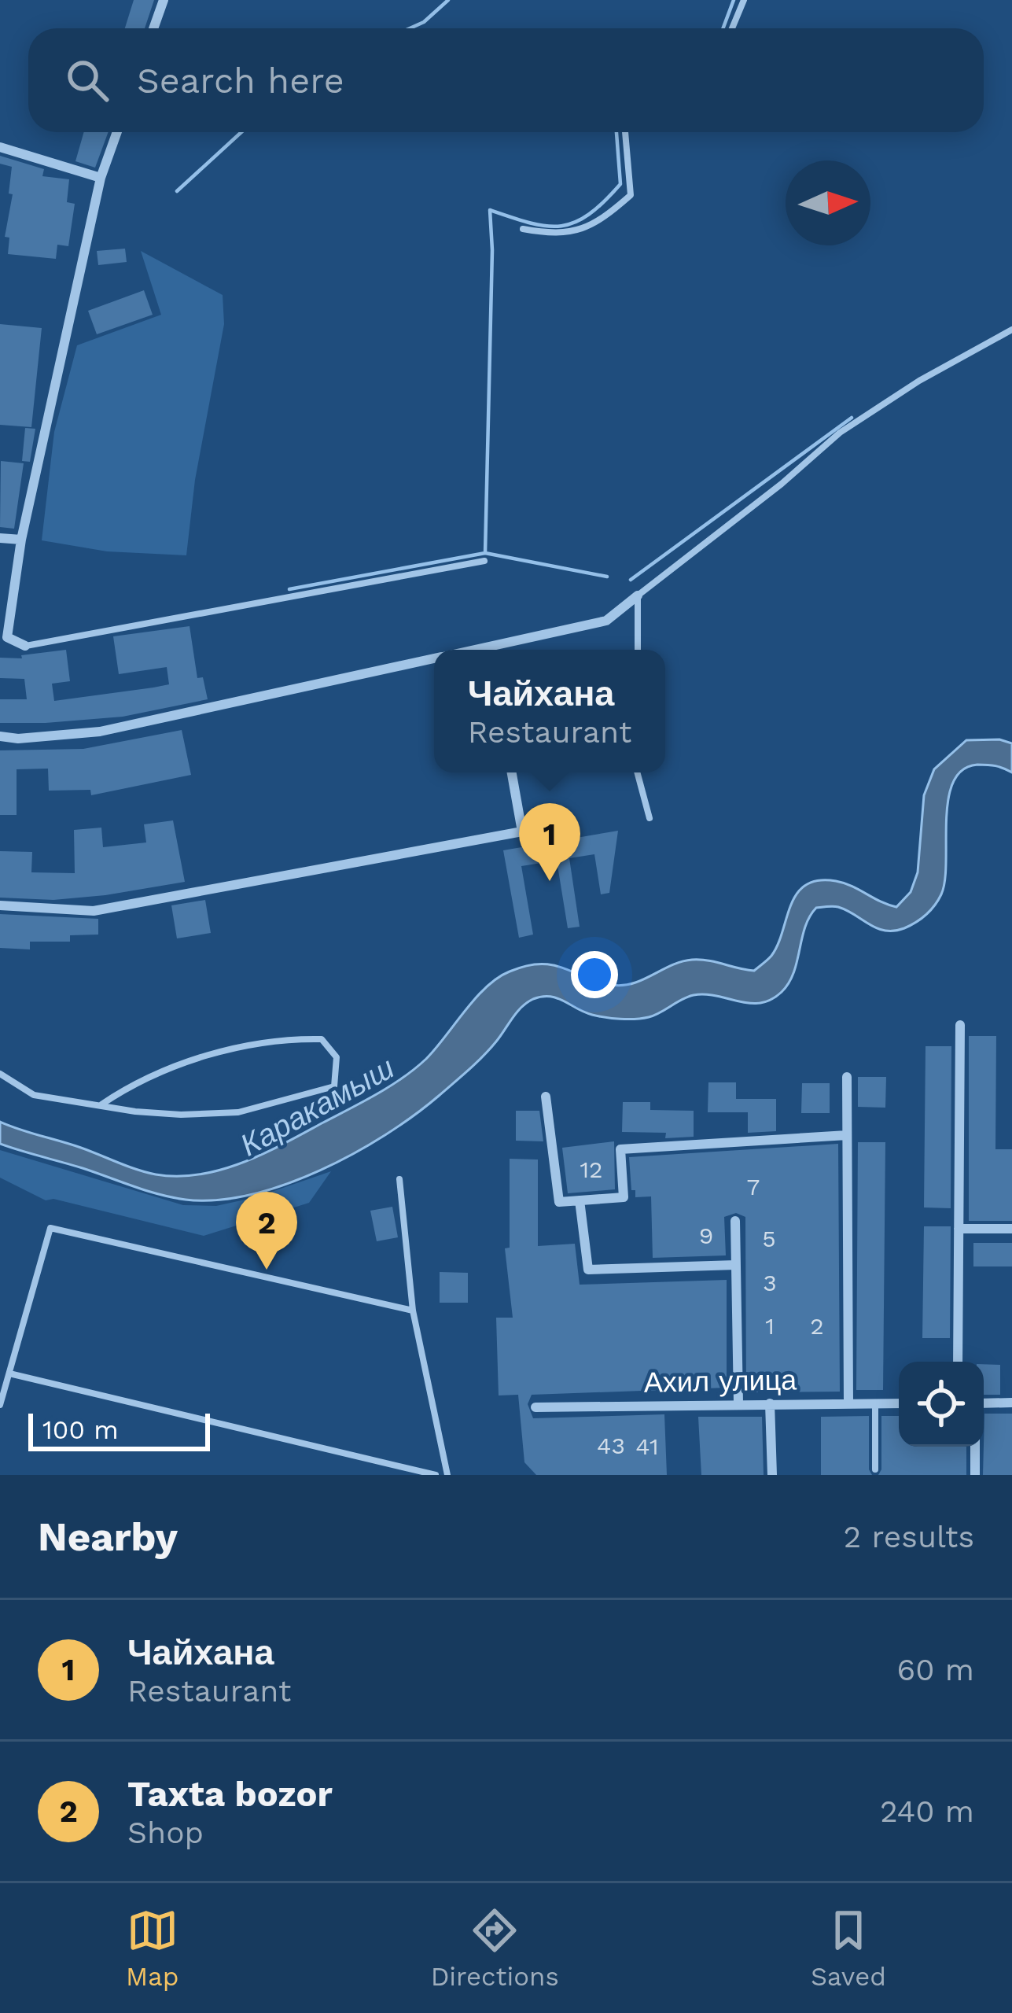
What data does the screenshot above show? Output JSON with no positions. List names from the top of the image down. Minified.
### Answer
{"streets":{"street":["Ахил улица"]},"water":["Каракамыш"],"house_numbers":["12","7","9","5","3","1","2","43","41"],"scale_bar":"100 m","north":"right","page":{"search":"Search here","popup":["Чайхана","Restaurant"],"pins":["1","2"],"scale":"100 m","heading":["Nearby","2 results"],"list":[{"mark":"1","name":"Чайхана","note":"Restaurant","value":"60 m"},{"mark":"2","name":"Taxta bozor","note":"Shop","value":"240 m"}],"nav":["Map","Directions","Saved"]}}
